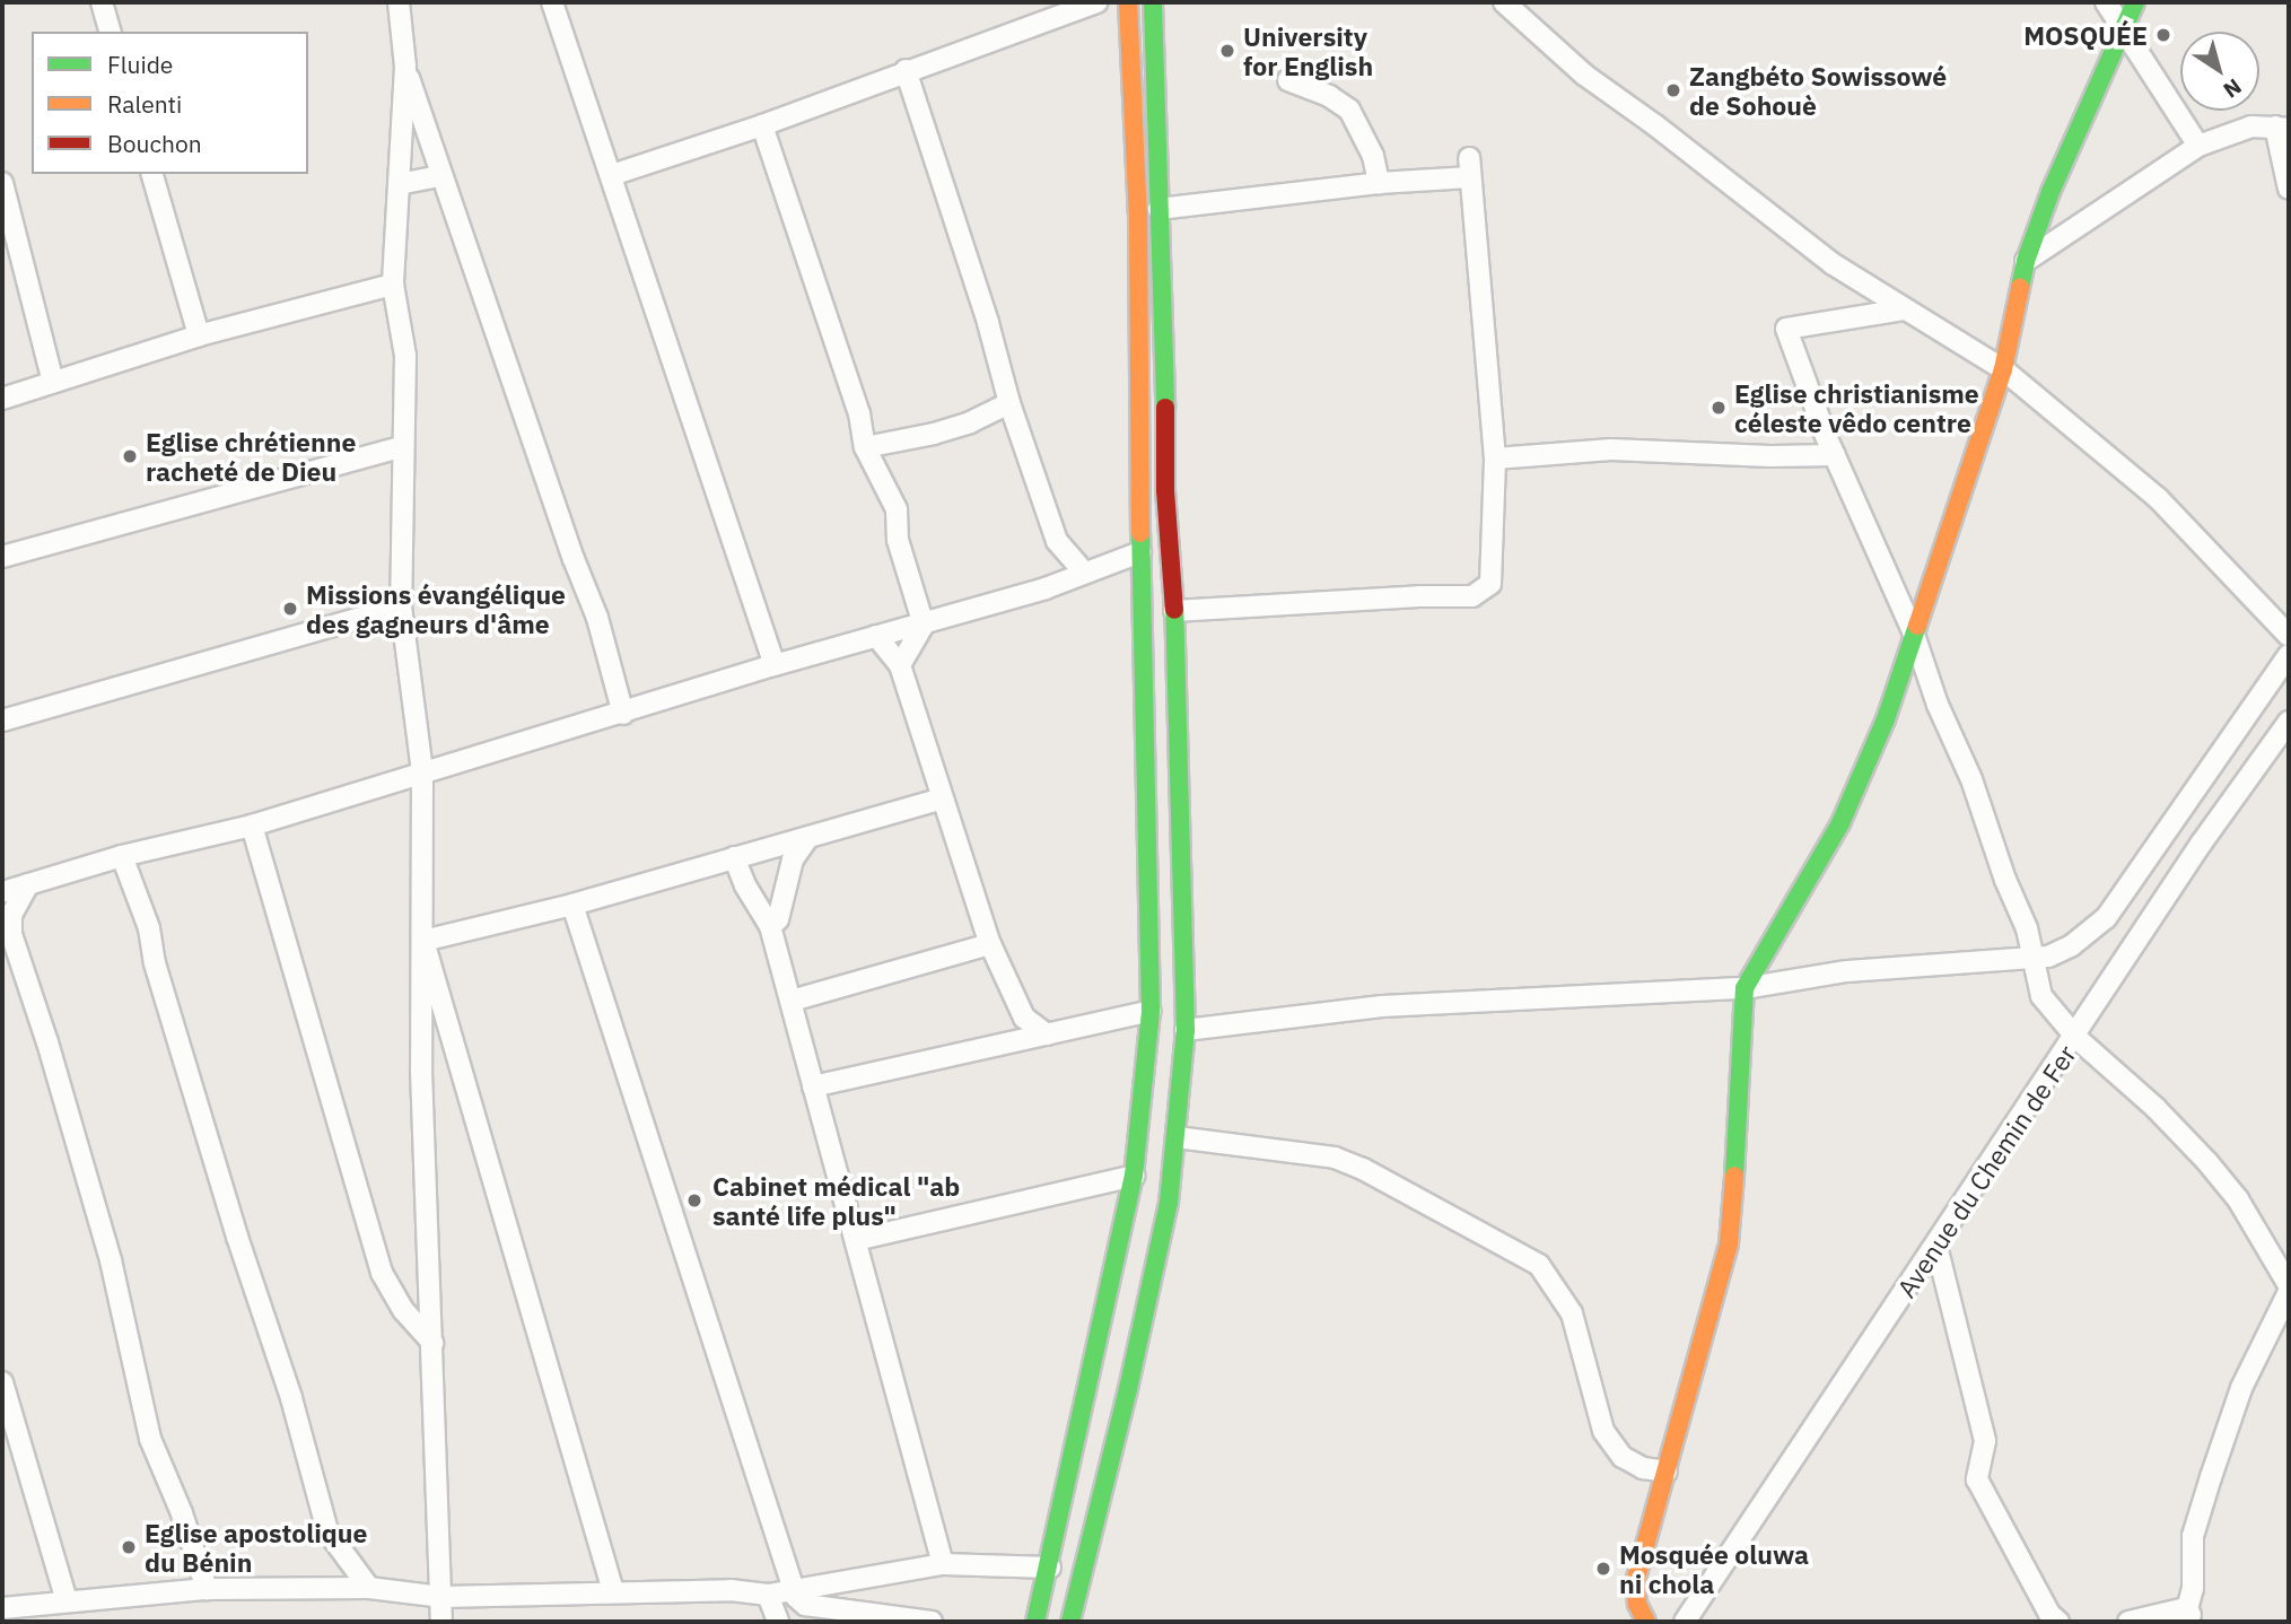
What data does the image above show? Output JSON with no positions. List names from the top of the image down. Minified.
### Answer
{"streets":{"street":["Avenue du Chemin de Fer"]},"places":["MOSQUÉE","University for English","Zangbéto Sowissowé de Sohouè","Eglise christianisme céleste vêdo centre","Eglise chrétienne racheté de Dieu","Missions évangélique des gagneurs d'âme","Cabinet médical \"ab santé life plus\"","Eglise apostolique du Bénin","Mosquée oluwa ni chola"],"legend":["Fluide","Ralenti","Bouchon"],"north":"bottom right"}
